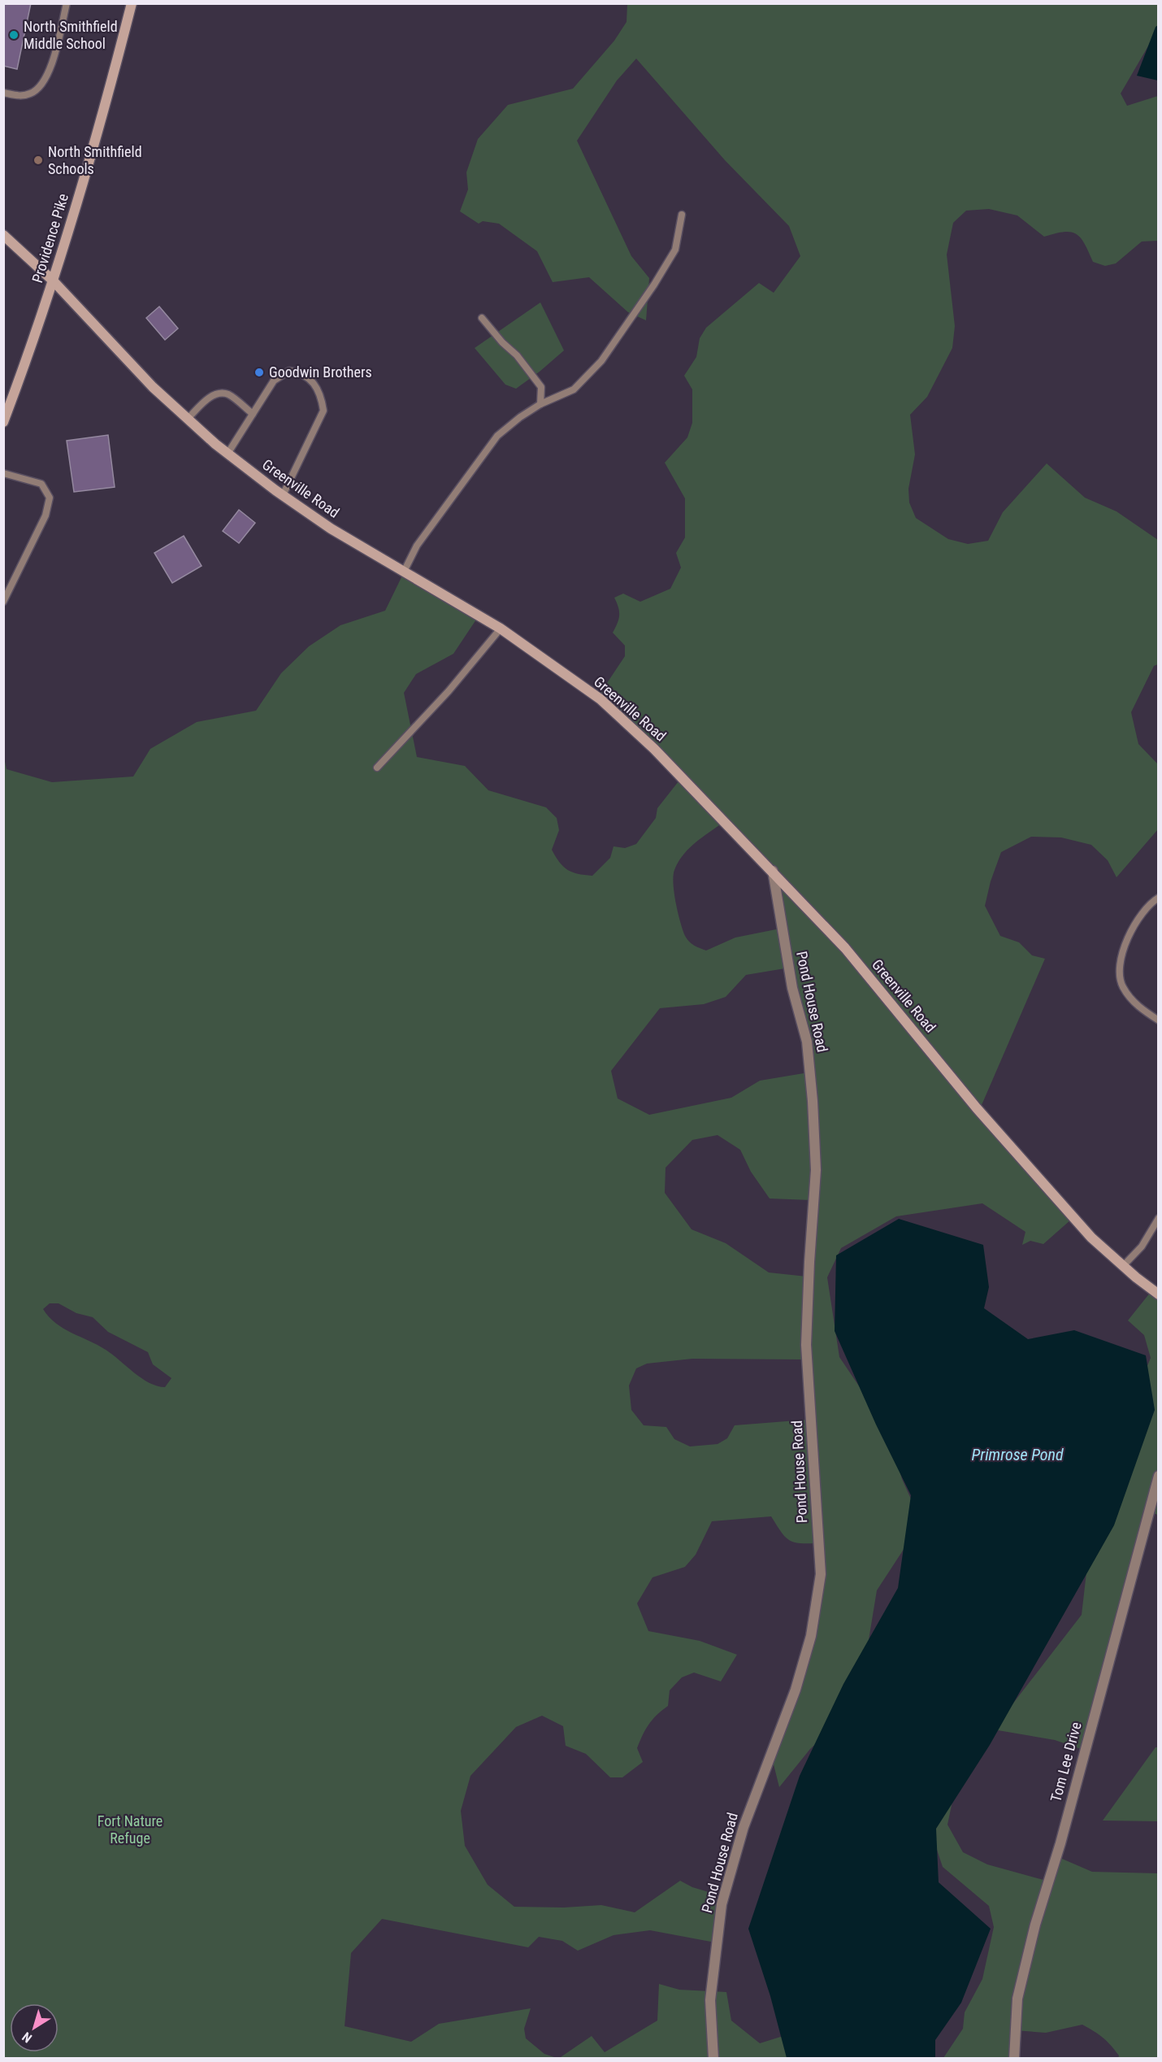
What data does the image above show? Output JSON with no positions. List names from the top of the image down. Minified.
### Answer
{"streets":{"main road":["Providence Pike","Greenville Road"],"street":["Pond House Road","Tom Lee Drive"]},"crossings":[["Providence Pike","Greenville Road"],["Greenville Road","Pond House Road"]],"water":["Primrose Pond"],"parks":["Fort Nature Refuge"],"places":["North Smithfield Middle School","North Smithfield Schools","Goodwin Brothers"],"north":"bottom left"}
